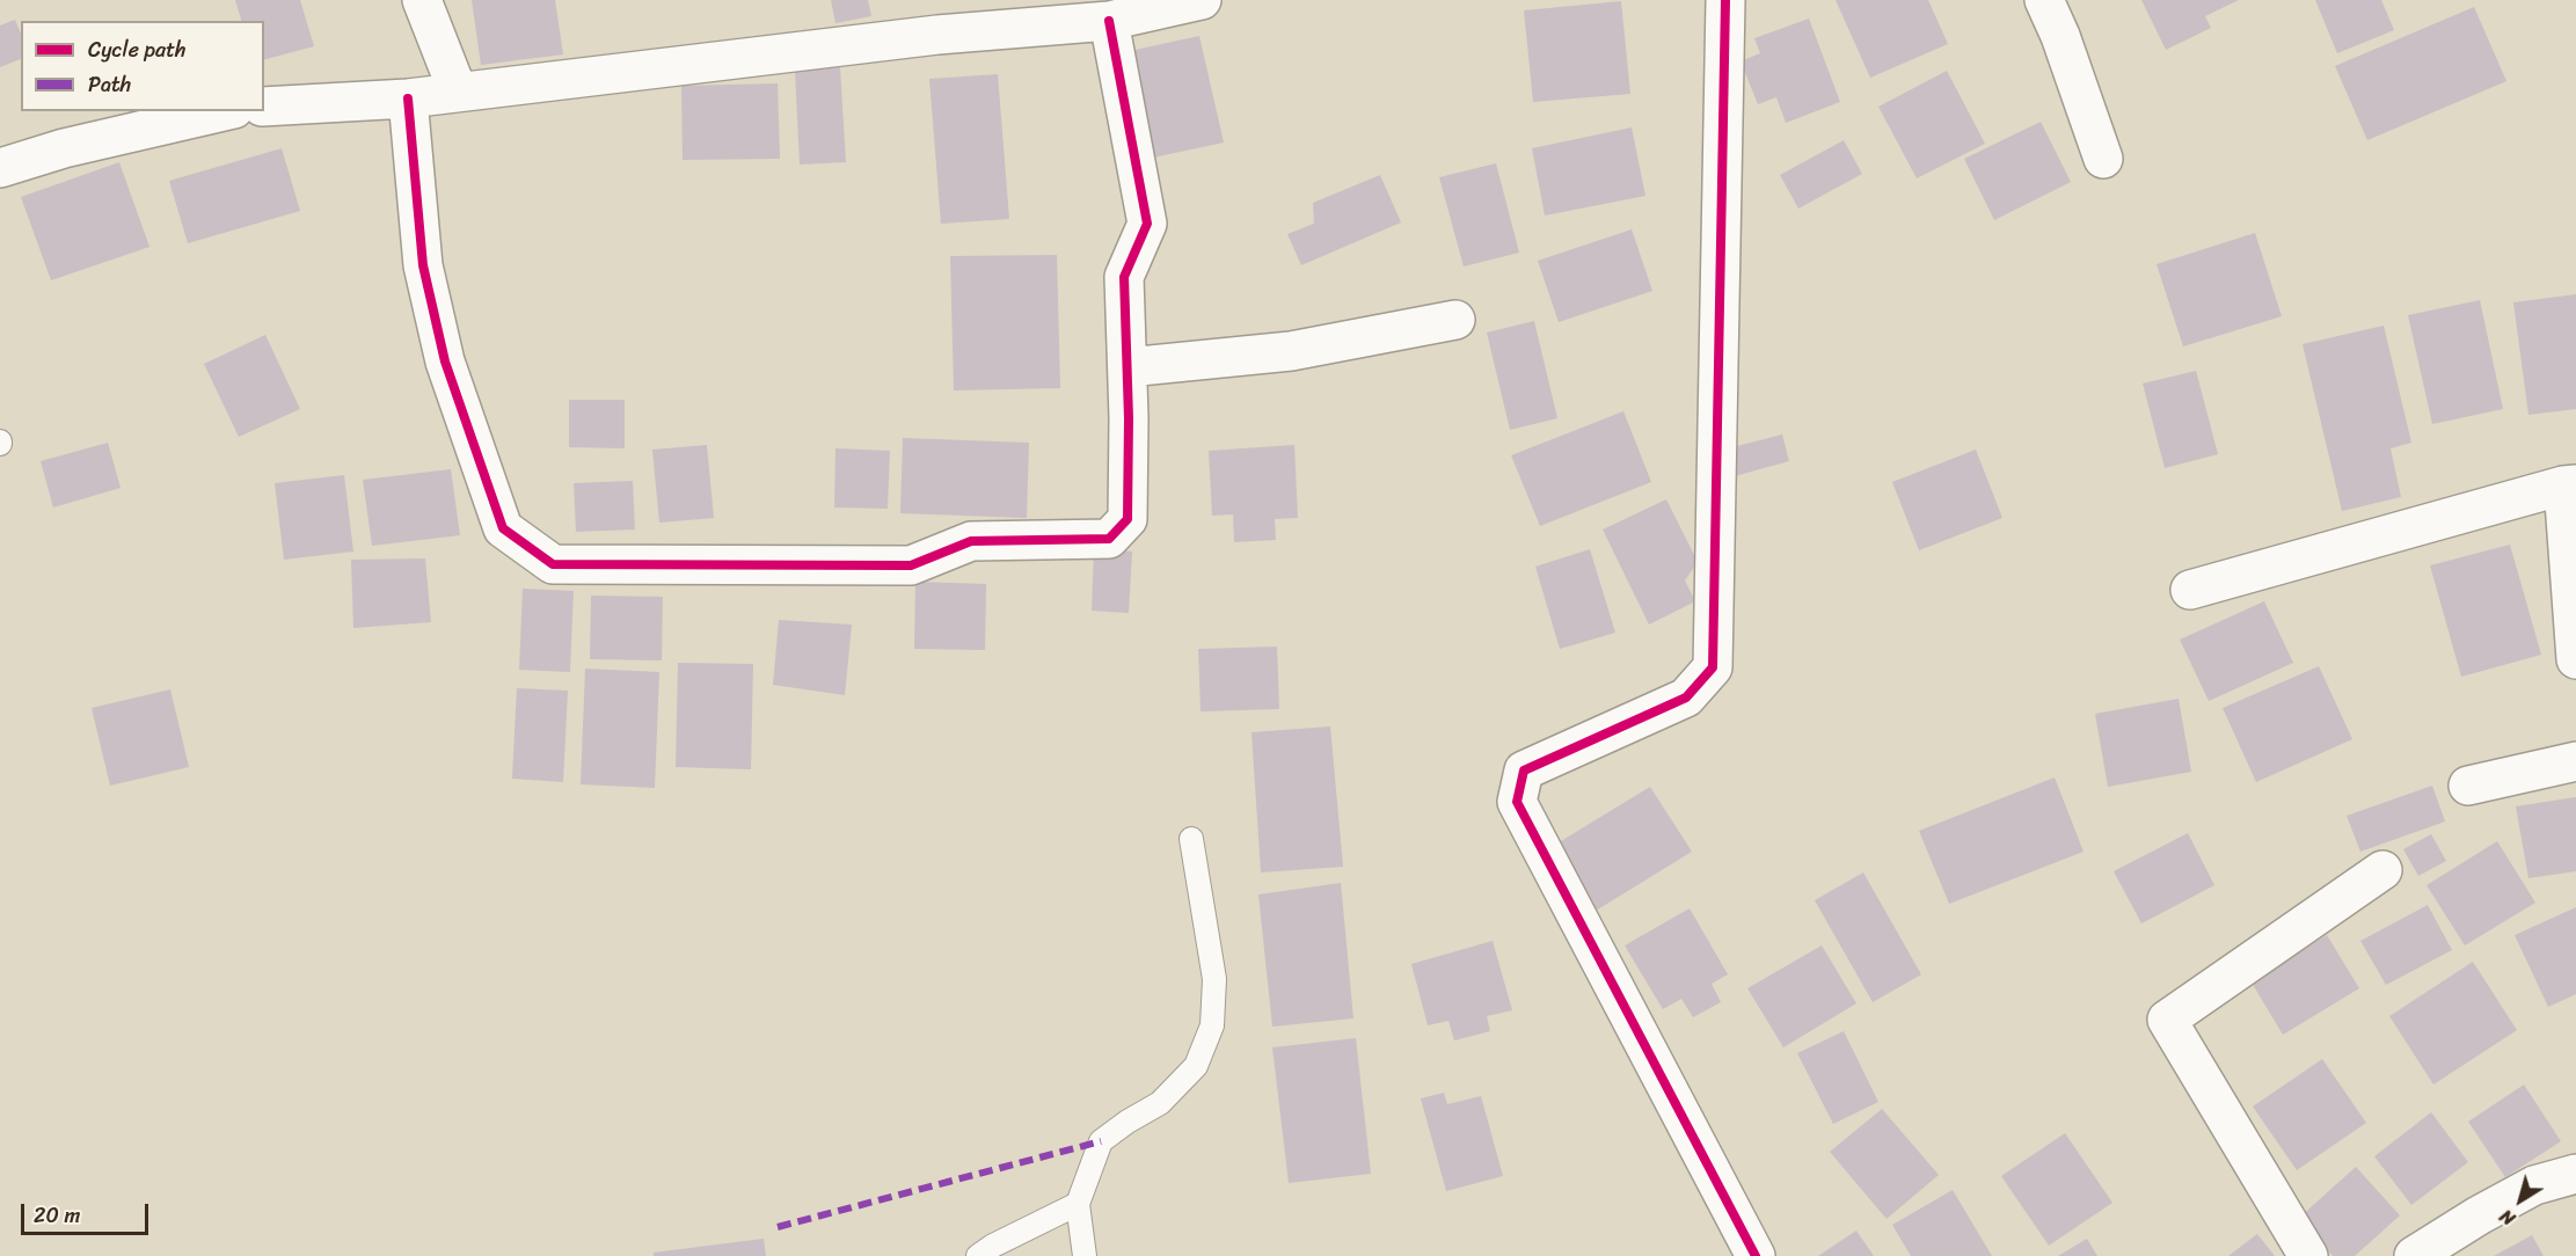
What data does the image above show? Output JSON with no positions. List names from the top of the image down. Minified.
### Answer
{"legend":["Cycle path","Path"],"scale_bar":"20 m","north":"bottom left"}
